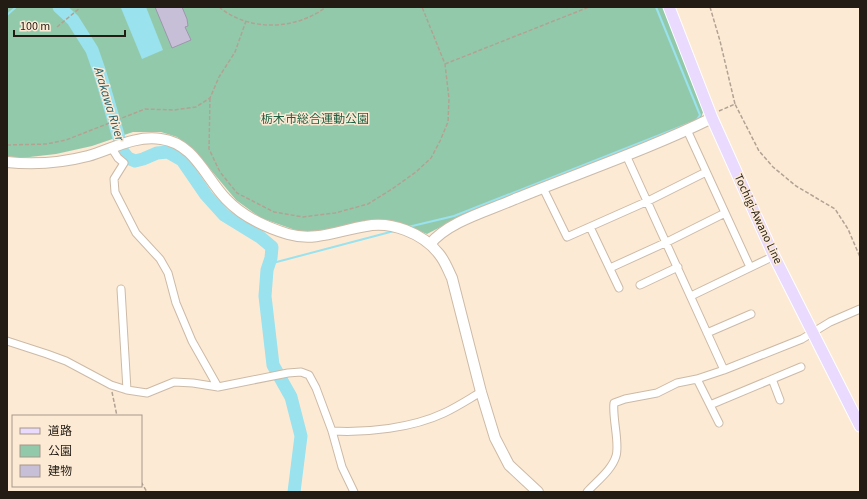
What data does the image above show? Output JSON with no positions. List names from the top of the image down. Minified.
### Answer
{"streets":{"main road":["Tochigi-Awano Line"]},"water":["Arakawa River"],"parks":["栃木市総合運動公園"],"legend":["道路","公園","建物"],"scale_bar":"100 m"}
